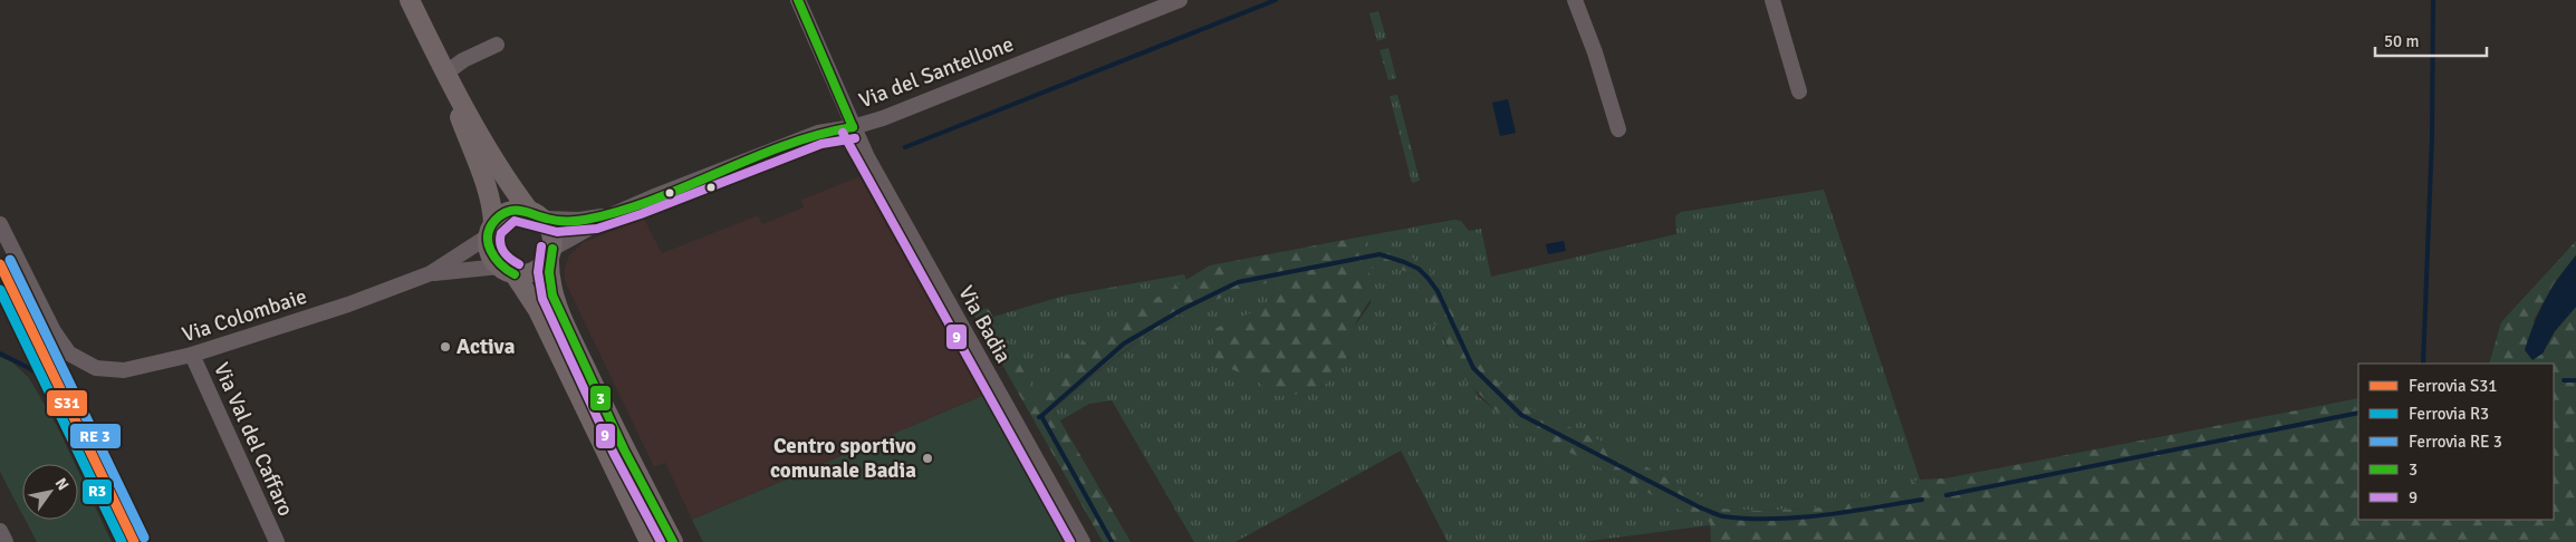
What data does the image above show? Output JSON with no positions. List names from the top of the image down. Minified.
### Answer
{"streets":{"street":["Via del Santellone","Via Colombaie","Via Badia","Via Val del Caffaro"]},"crossings":[["Via del Santellone","Via Colombaie"],["Via del Santellone","Via Badia"],["Via Colombaie","Via Val del Caffaro"]],"places":["Activa","Centro sportivo comunale Badia"],"lines":["transit line 3","transit line 9","rail line S31","rail line R3"],"legend":["Ferrovia S31","Ferrovia R3","Ferrovia RE 3","3","9"],"scale_bar":"50 m","north":"top right"}
